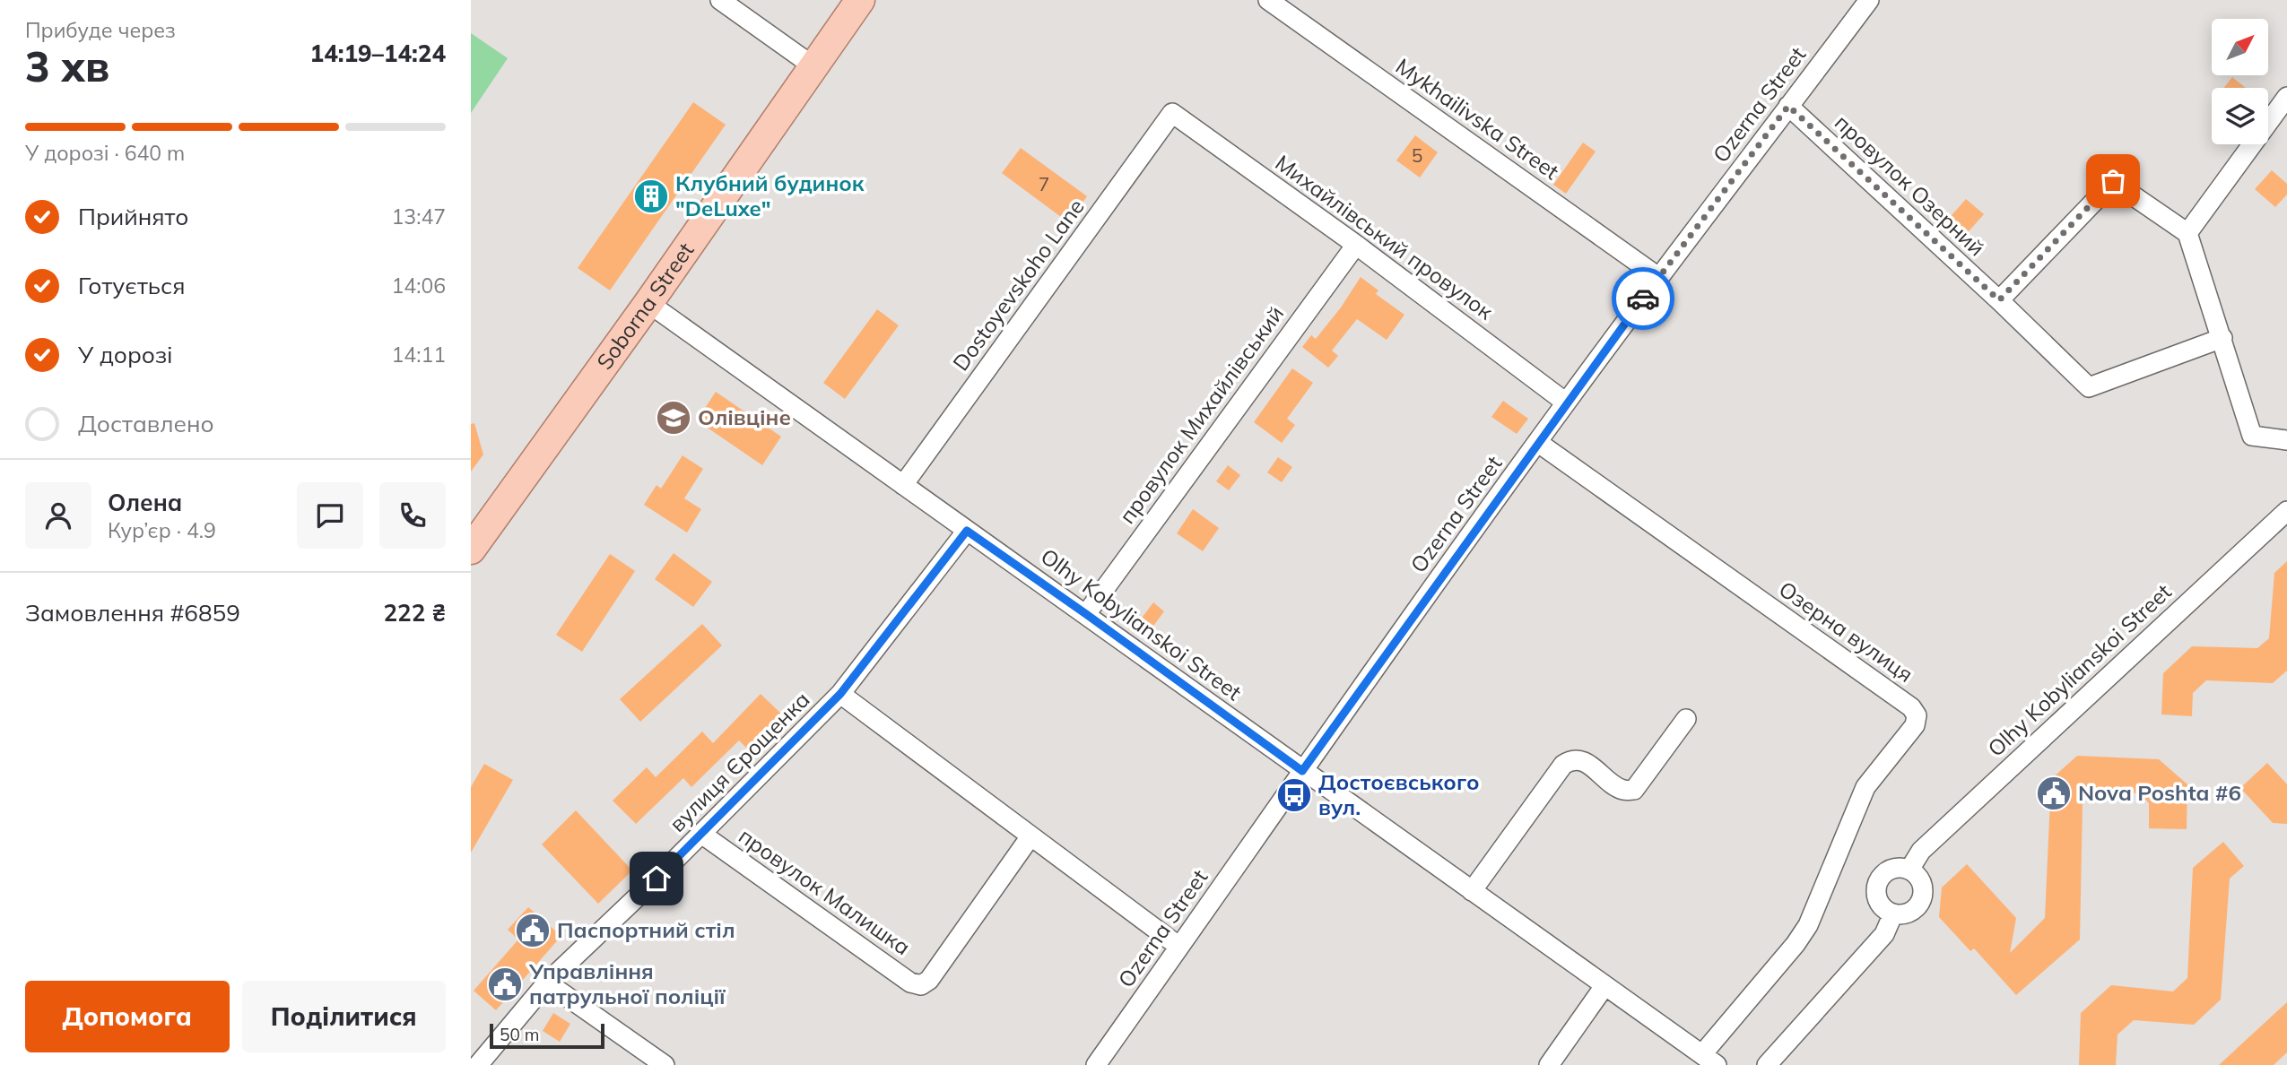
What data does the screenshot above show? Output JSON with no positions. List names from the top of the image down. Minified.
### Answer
{"streets":{"main road":["Soborna Street"],"street":["Ozerna Street","Mykhailivska Street","провулок Озерний","Михайлівський провулок","Dostoyevskoho Lane","провулок Михайлівський","Olhy Kobylianskoi Street","Озерна вулиця","вулиця Єрощенка","провулок Малишка"]},"crossings":[["Ozerna Street","Mykhailivska Street"],["Ozerna Street","провулок Озерний"],["Ozerna Street","Михайлівський провулок"],["Ozerna Street","Olhy Kobylianskoi Street"],["Ozerna Street","Озерна вулиця"],["Михайлівський провулок","Dostoyevskoho Lane"],["Михайлівський провулок","провулок Михайлівський"],["Dostoyevskoho Lane","Olhy Kobylianskoi Street"],["Soborna Street","Olhy Kobylianskoi Street"],["провулок Михайлівський","Olhy Kobylianskoi Street"],["Olhy Kobylianskoi Street","Озерна вулиця"],["Olhy Kobylianskoi Street","вулиця Єрощенка"],["вулиця Єрощенка","провулок Малишка"]],"places":{"building":["Клубний будинок \"DeLuxe\""],"school or university":["Олівціне"],"public building":["Nova Poshta #6","Паспортний стіл","Управління патрульної поліції"],"bus stop":["Достоєвського вул."]},"house_numbers":["5","7"],"scale_bar":"50 m","north":"top right","page":{"heading":["3 хв","Прибуде через","14:19–14:24"],"panel":["Олена","Кур’єр · 4.9","Замовлення #6859","222 ₴"],"bar":"У дорозі · 640 m","list":[["Прийнято","13:47"],["Готується","14:06"],["У дорозі","14:11"],"Доставлено"],"buttons":["Допомога","Поділитися"],"scale":"50 m"}}
